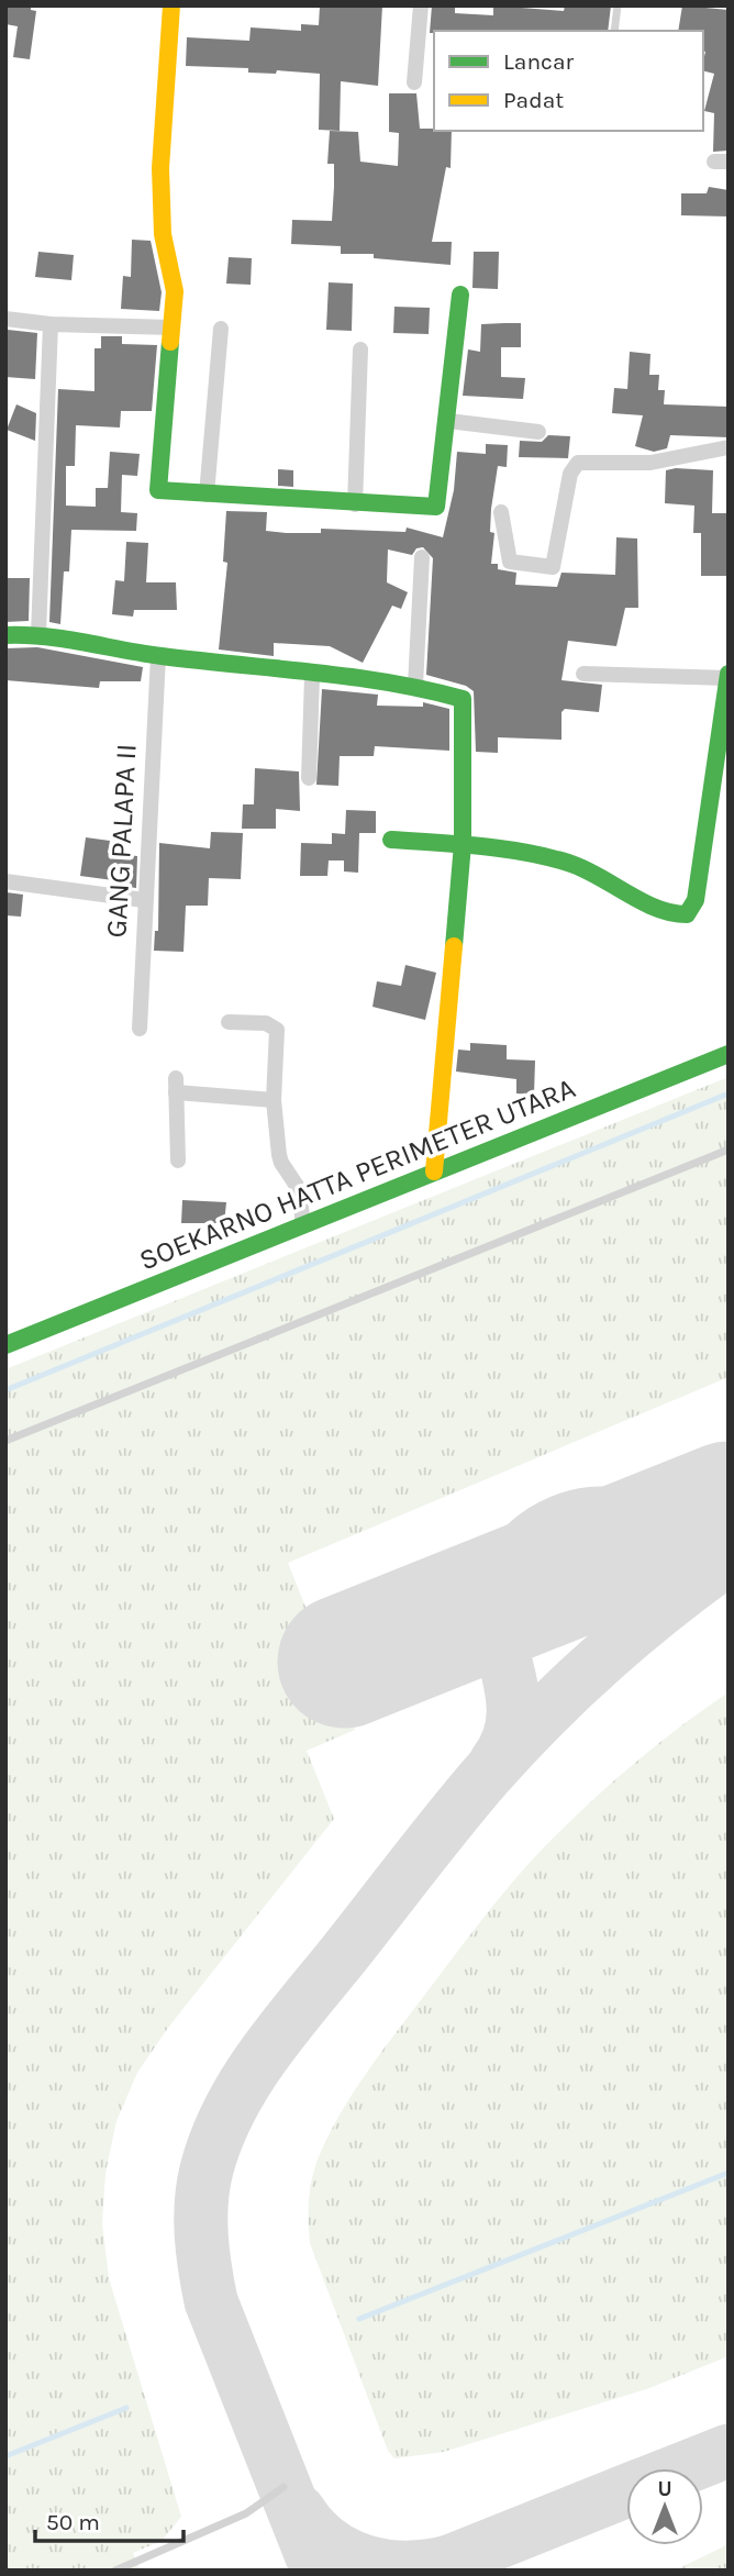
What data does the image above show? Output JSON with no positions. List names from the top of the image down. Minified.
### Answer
{"streets":{"street":["GANG PALAPA II","SOEKARNO HATTA PERIMETER UTARA"]},"legend":["Lancar","Padat"],"scale_bar":"50 m","north":"top"}
